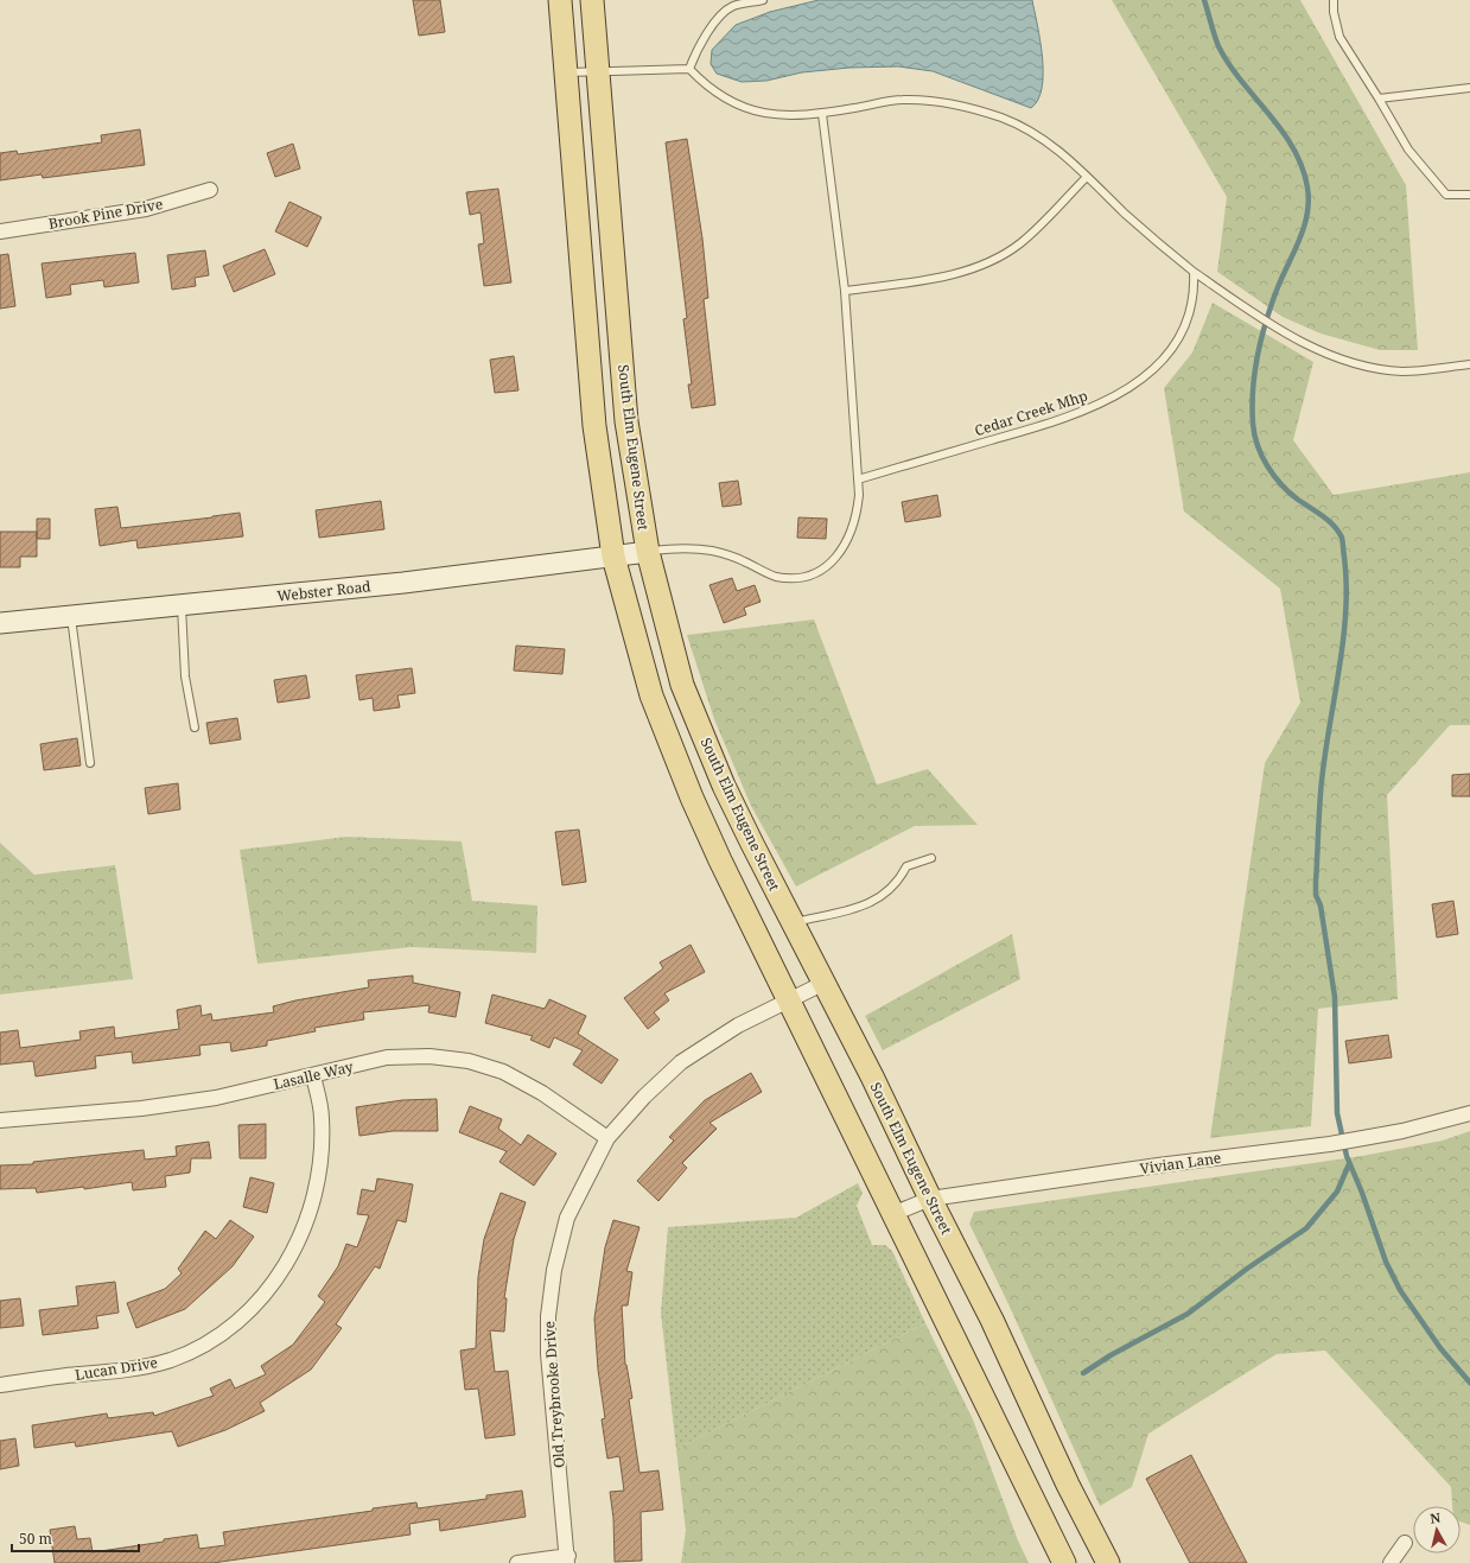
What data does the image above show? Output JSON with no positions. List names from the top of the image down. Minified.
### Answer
{"streets":{"main road":["South Elm Eugene Street"],"street":["Brook Pine Drive","Webster Road","Lasalle Way","Vivian Lane","Lucan Drive","Old Treybrooke Drive"],"lane":["Cedar Creek Mhp"]},"crossings":[["South Elm Eugene Street","Webster Road"],["South Elm Eugene Street","Vivian Lane"],["South Elm Eugene Street","Old Treybrooke Drive"],["Lasalle Way","Lucan Drive"],["Lasalle Way","Old Treybrooke Drive"]],"scale_bar":"50 m","north":"top"}
